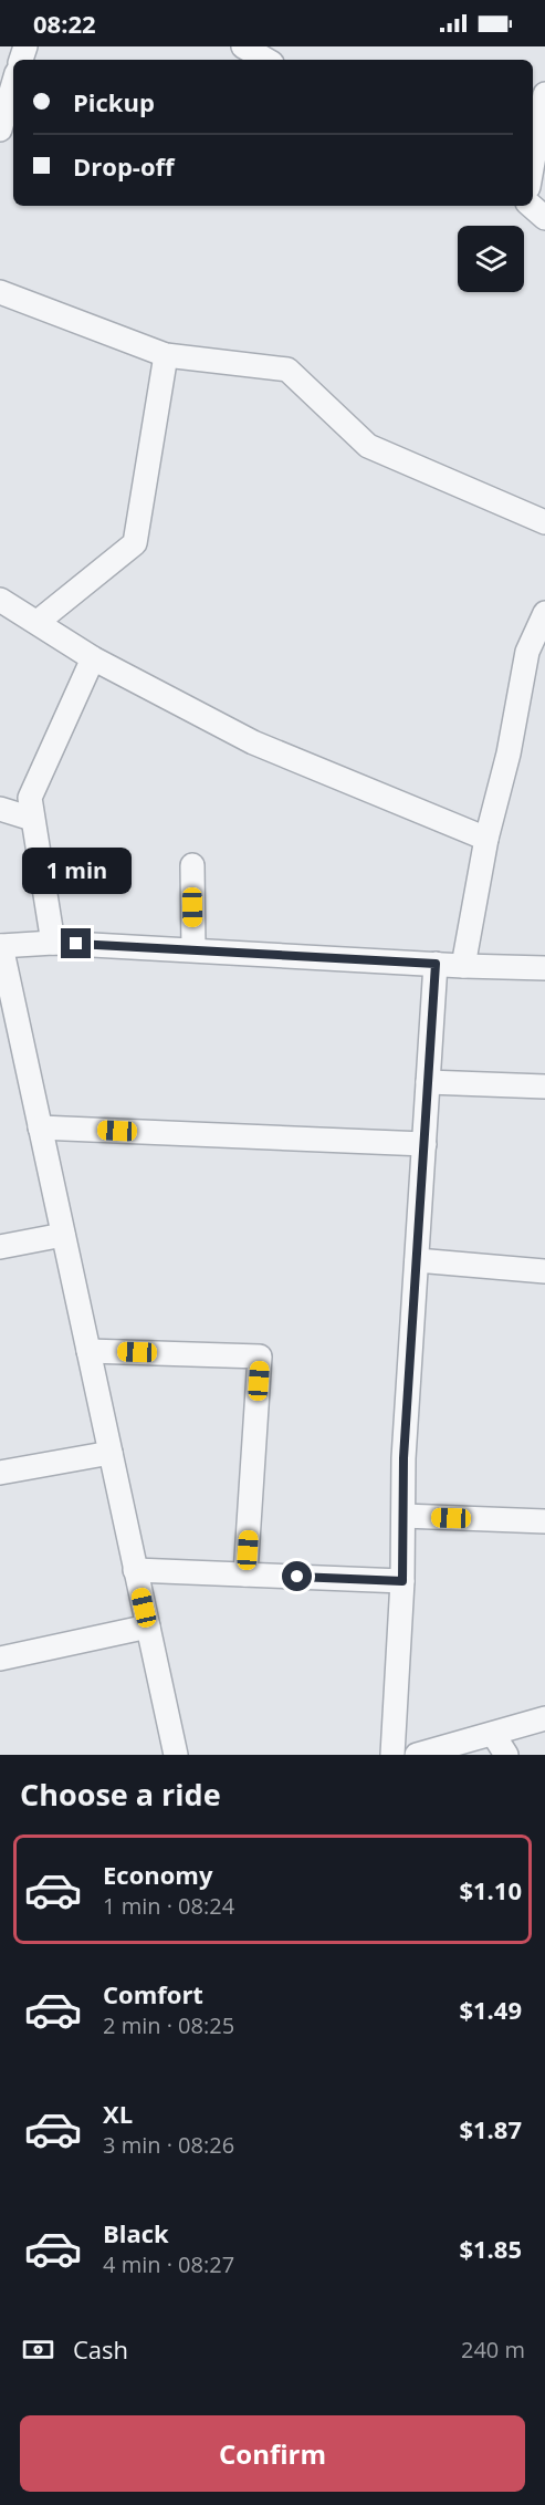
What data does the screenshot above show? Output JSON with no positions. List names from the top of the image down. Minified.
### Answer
{"page":{"status":"08:22","banner":["Pickup","Drop-off"],"bubble":"1 min","heading":"Choose a ride","list":[{"name":"Economy","note":"1 min · 08:24","value":"$1.10"},{"name":"Comfort","note":"2 min · 08:25","value":"$1.49"},{"name":"XL","note":"3 min · 08:26","value":"$1.87"},{"name":"Black","note":"4 min · 08:27","value":"$1.85"}],"pay":["Cash","240 m"],"buttons":"Confirm"}}
